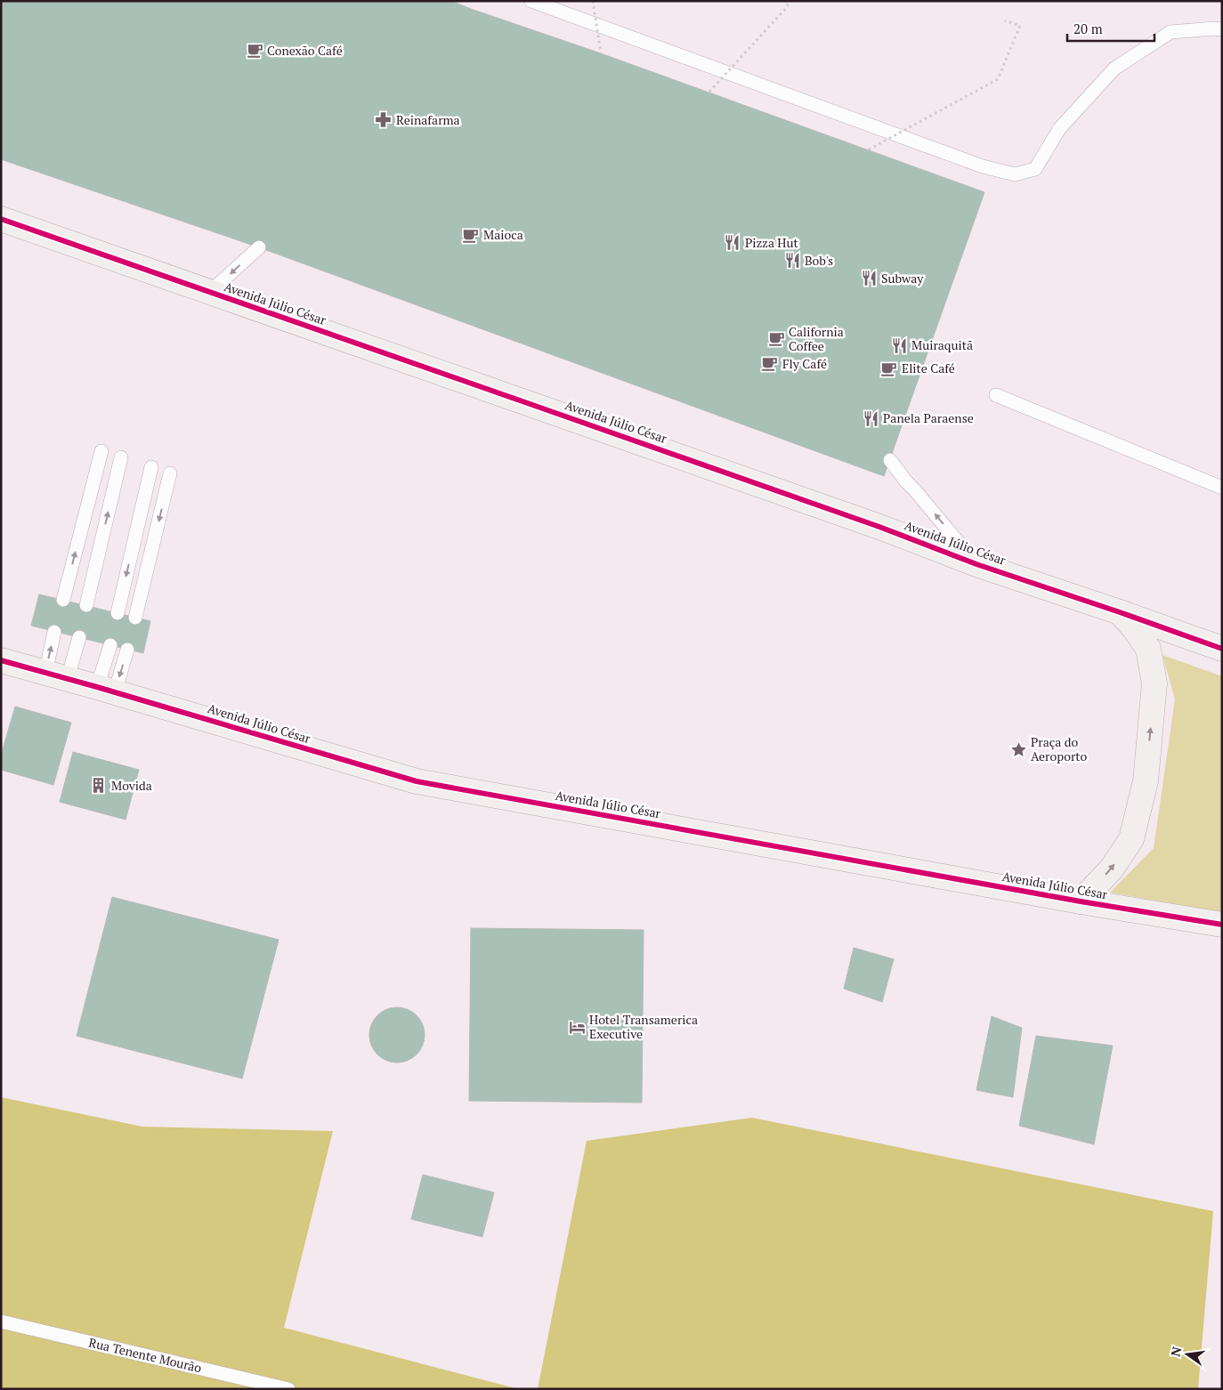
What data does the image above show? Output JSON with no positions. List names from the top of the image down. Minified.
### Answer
{"streets":{"street":["Avenida Júlio César"],"lane":["Rua Tenente Mourão"]},"places":{"cafe":["Conexão Café","Maioca","California Coffee","Fly Café","Elite Café"],"pharmacy":["Reinafarma"],"restaurant":["Pizza Hut","Bob's","Subway","Muiraquitã","Panela Paraense"],"place":["Praça do Aeroporto"],"building":["Movida"],"hotel":["Hotel Transamerica Executive"]},"scale_bar":"20 m","north":"left"}
